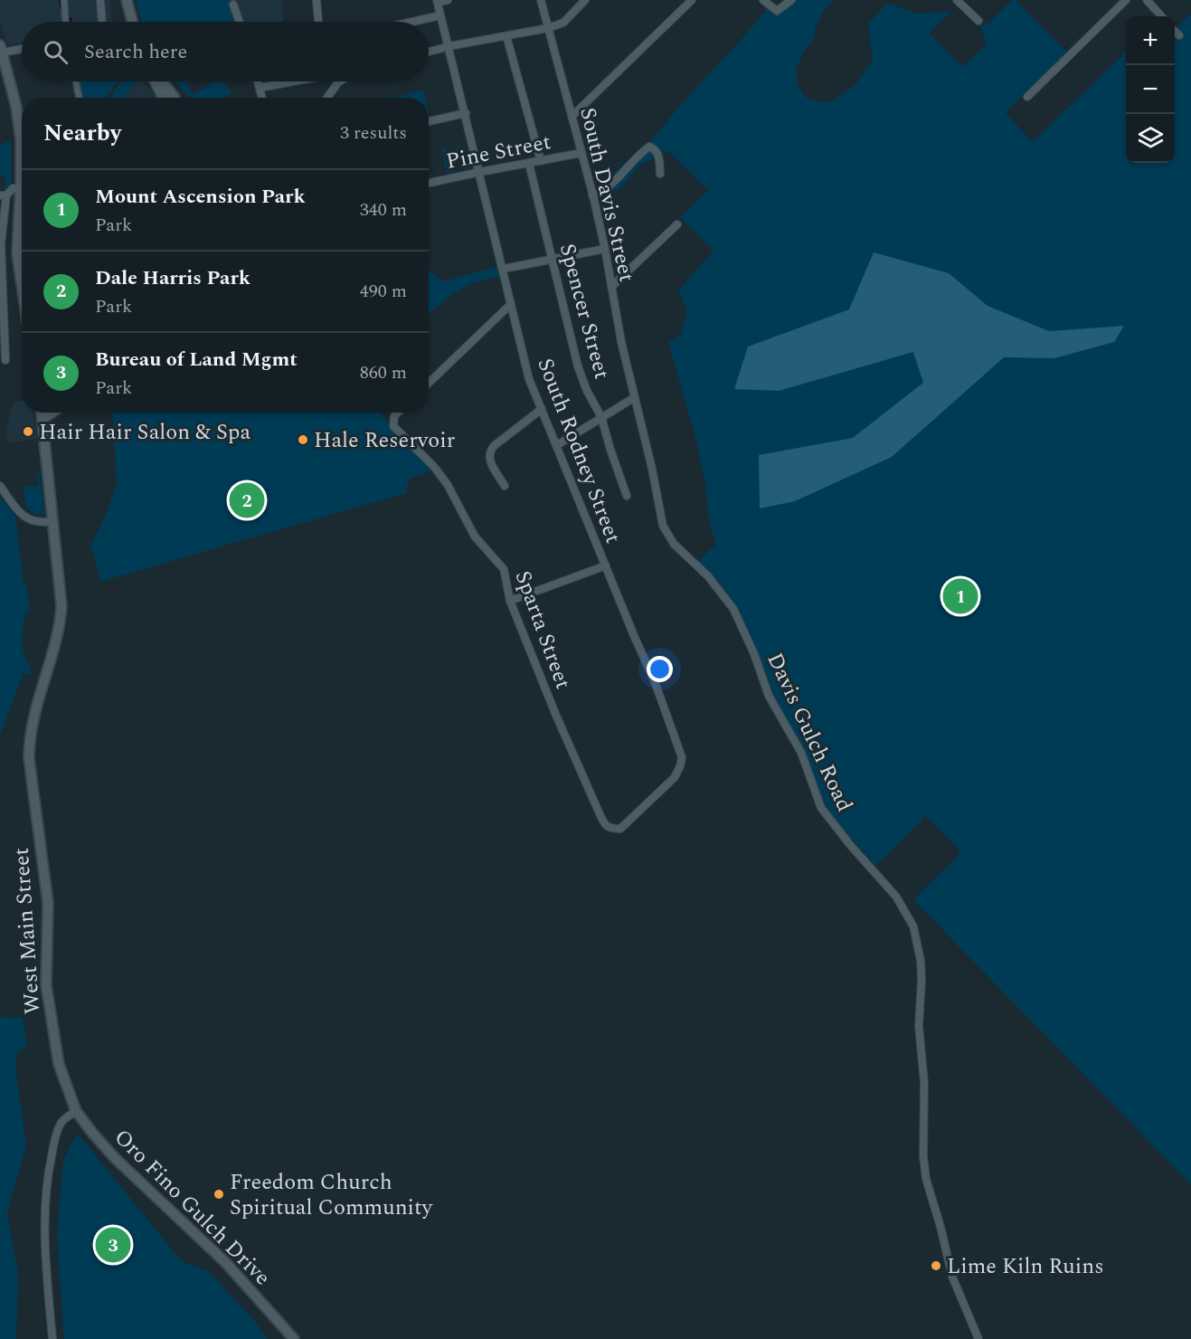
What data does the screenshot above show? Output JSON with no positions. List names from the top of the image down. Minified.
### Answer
{"streets":{"street":["Pine Street","South Davis Street","Spencer Street","South Rodney Street","Sparta Street","Davis Gulch Road","West Main Street","Oro Fino Gulch Drive"]},"crossings":[["Pine Street","South Davis Street"],["Pine Street","Spencer Street"],["Pine Street","South Rodney Street"],["South Davis Street","Davis Gulch Road"],["South Rodney Street","Sparta Street"],["West Main Street","Oro Fino Gulch Drive"]],"places":["Hair Hair Salon & Spa","Hale Reservoir","Freedom Church Spiritual Community","Lime Kiln Ruins"],"page":{"map_buttons":["+","−"],"search":"Search here","heading":["Nearby","3 results"],"list":[{"mark":"1","name":"Mount Ascension Park","note":"Park","value":"340 m"},{"mark":"2","name":"Dale Harris Park","note":"Park","value":"490 m"},{"mark":"3","name":"Bureau of Land Mgmt","note":"Park","value":"860 m"}],"pins":["2","1","3"]}}
